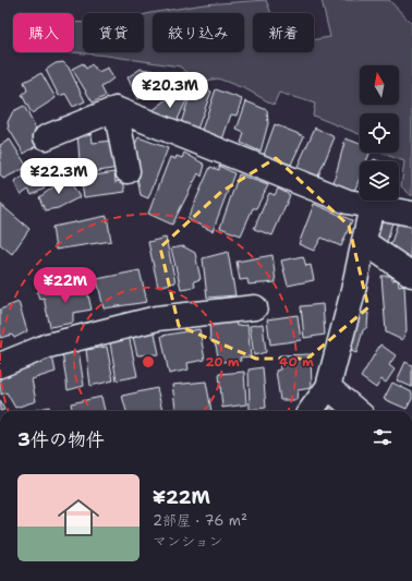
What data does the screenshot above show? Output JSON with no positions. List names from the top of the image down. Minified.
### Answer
{"north":"top","page":{"chip":["購入","賃貸","絞り込み","新着"],"price":["¥20.3M","¥22.3M","¥22M"],"heading":"3件の物件","list":[{"name":"¥22M","note":"2部屋 · 76 m² · マンション"}]},"rings":["20 m","40 m"]}
